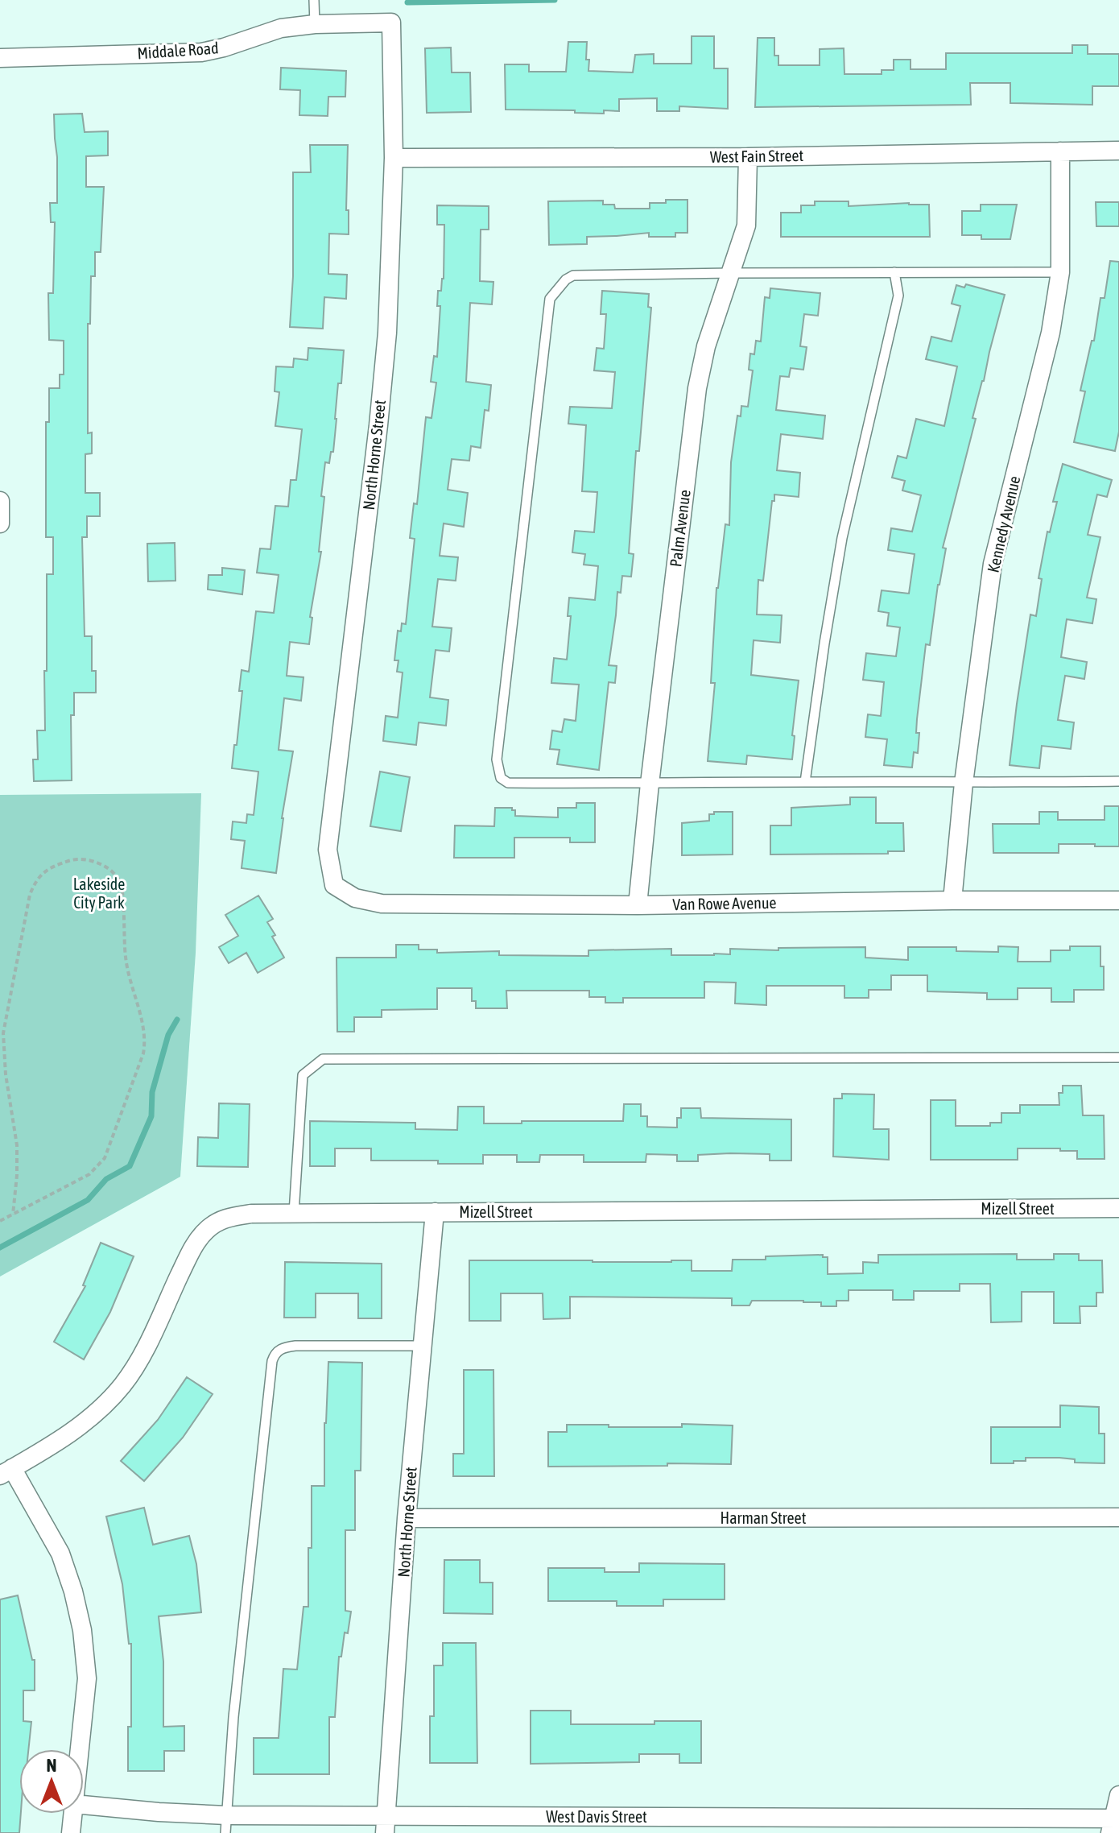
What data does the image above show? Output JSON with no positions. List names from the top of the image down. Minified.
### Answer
{"streets":{"street":["Middale Road","West Fain Street","North Horne Street","Kennedy Avenue","Palm Avenue","Van Rowe Avenue","Mizell Street","Harman Street","West Davis Street"]},"crossings":[["Middale Road","North Horne Street"],["West Fain Street","North Horne Street"],["West Fain Street","Kennedy Avenue"],["West Fain Street","Palm Avenue"],["North Horne Street","Van Rowe Avenue"],["North Horne Street","Mizell Street"],["North Horne Street","Harman Street"],["North Horne Street","West Davis Street"],["Kennedy Avenue","Van Rowe Avenue"],["Palm Avenue","Van Rowe Avenue"]],"parks":["Lakeside City Park"],"north":"top"}
